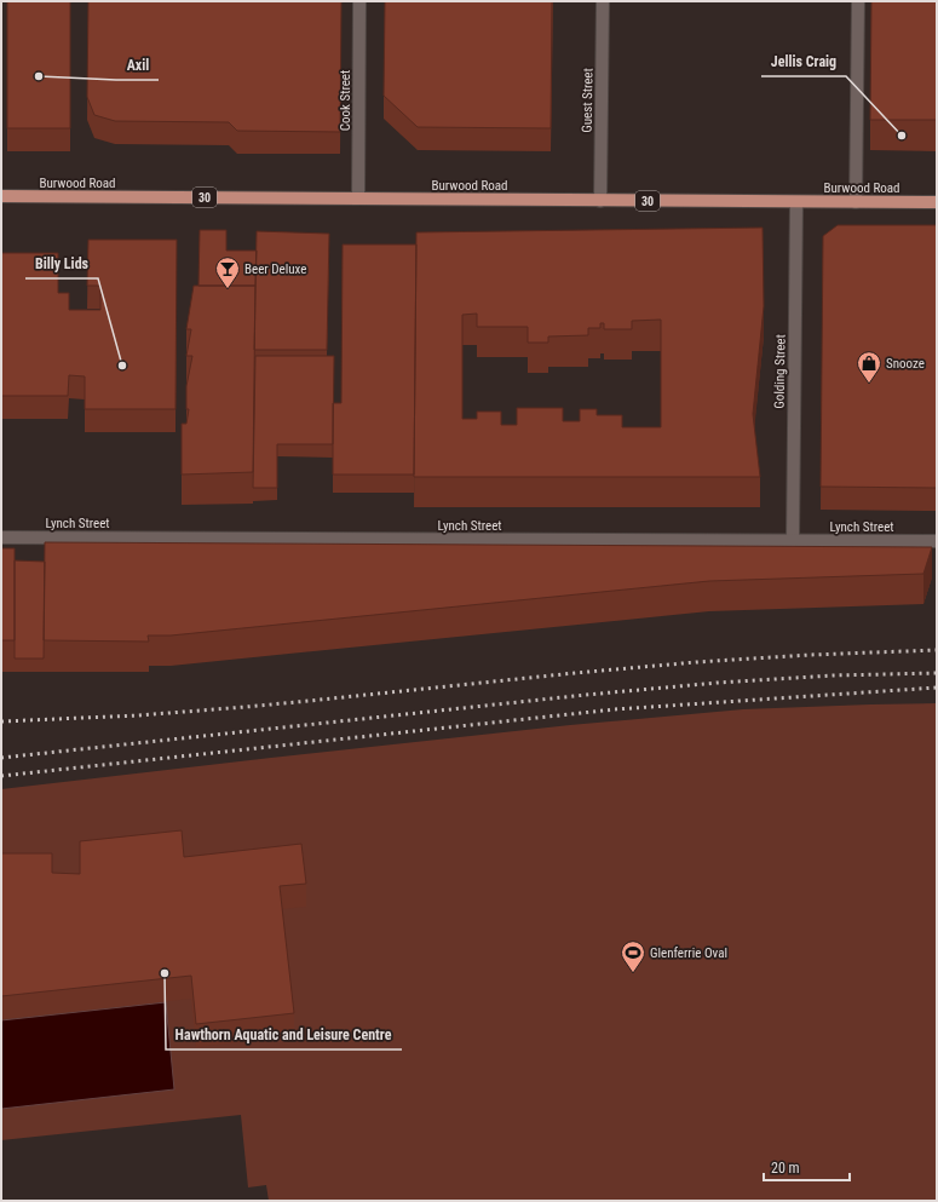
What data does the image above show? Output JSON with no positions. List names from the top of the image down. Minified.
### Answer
{"streets":{"main road":["Burwood Road","30"],"street":["Cook Street","Guest Street","Golding Street","Lynch Street"]},"crossings":[["Cook Street","Burwood Road"],["Guest Street","Burwood Road"],["Burwood Road","Golding Street"],["Golding Street","Lynch Street"]],"places":{"other":["Axil","Jellis Craig","Billy Lids","Hawthorn Aquatic and Leisure Centre"],"bar":["Beer Deluxe"],"shop":["Snooze"],"sports":["Glenferrie Oval"]},"scale_bar":"20 m"}
